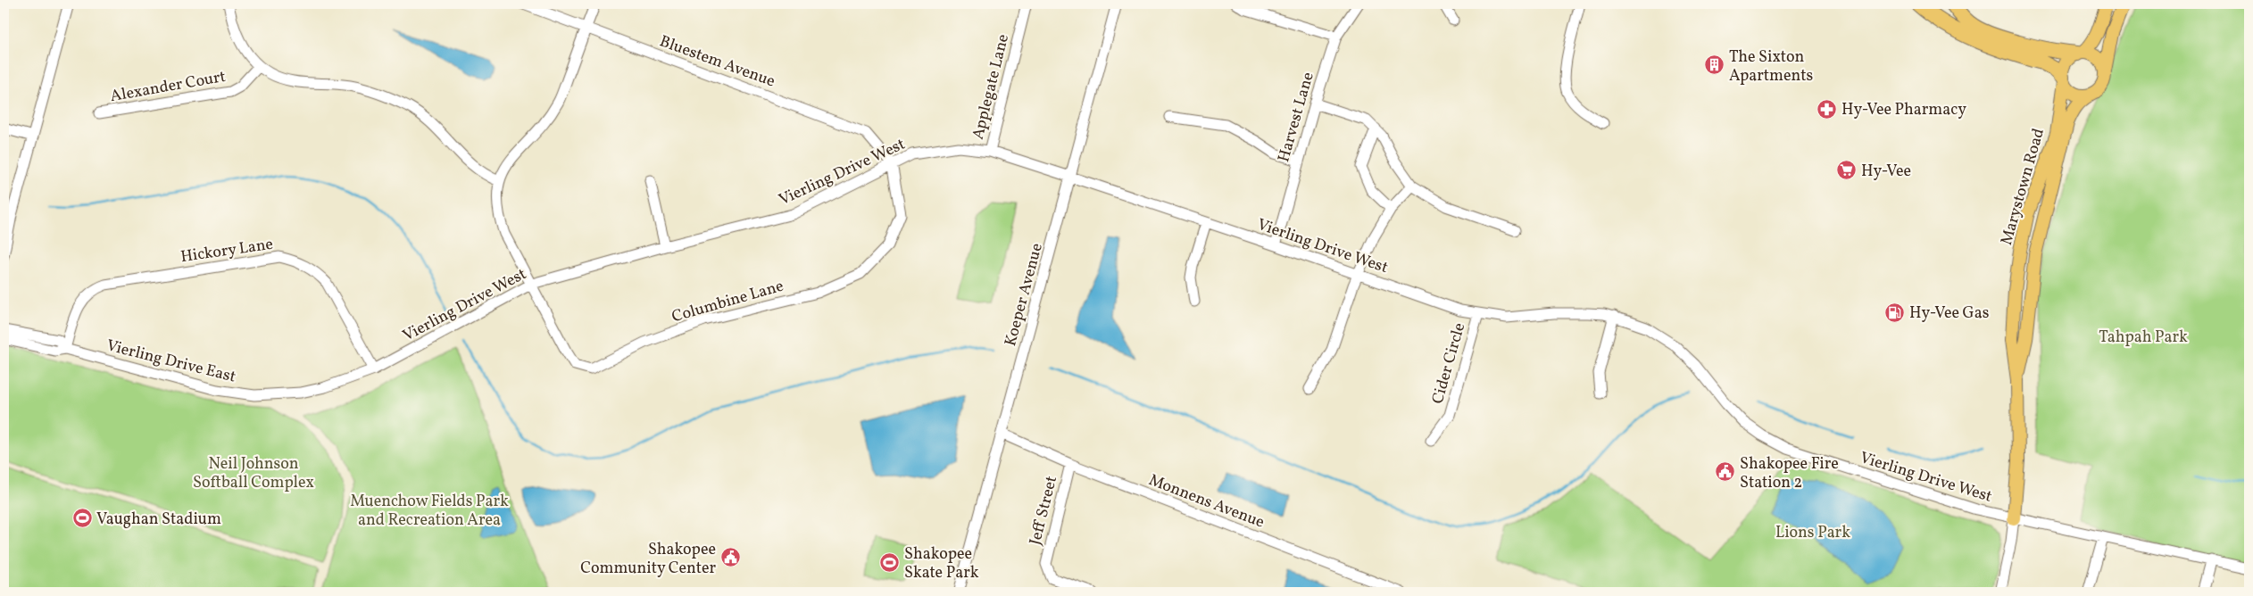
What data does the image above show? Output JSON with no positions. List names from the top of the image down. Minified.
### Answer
{"streets":{"main road":["Marystown Road"],"street":["Bluestem Avenue","Alexander Court","Applegate Lane","Harvest Lane","Vierling Drive West","Hickory Lane","Koeper Avenue","Columbine Lane","Vierling Drive East","Cider Circle","Monnens Avenue","Jeff Street"]},"crossings":[["Bluestem Avenue","Vierling Drive West"],["Bluestem Avenue","Columbine Lane"],["Applegate Lane","Vierling Drive West"],["Harvest Lane","Vierling Drive West"],["Vierling Drive West","Marystown Road"],["Vierling Drive West","Hickory Lane"],["Vierling Drive West","Koeper Avenue"],["Vierling Drive West","Columbine Lane"],["Vierling Drive West","Vierling Drive East"],["Vierling Drive West","Cider Circle"],["Hickory Lane","Vierling Drive East"],["Koeper Avenue","Monnens Avenue"],["Monnens Avenue","Jeff Street"]],"parks":["Tahpah Park","Neil Johnson Softball Complex","Muenchow Fields Park and Recreation Area","Lions Park"],"places":{"building":["The Sixton Apartments"],"pharmacy":["Hy-Vee Pharmacy"],"supermarket":["Hy-Vee"],"fuel station":["Hy-Vee Gas"],"public building":["Shakopee Fire Station 2","Shakopee Community Center"],"sports":["Vaughan Stadium","Shakopee Skate Park"]}}
